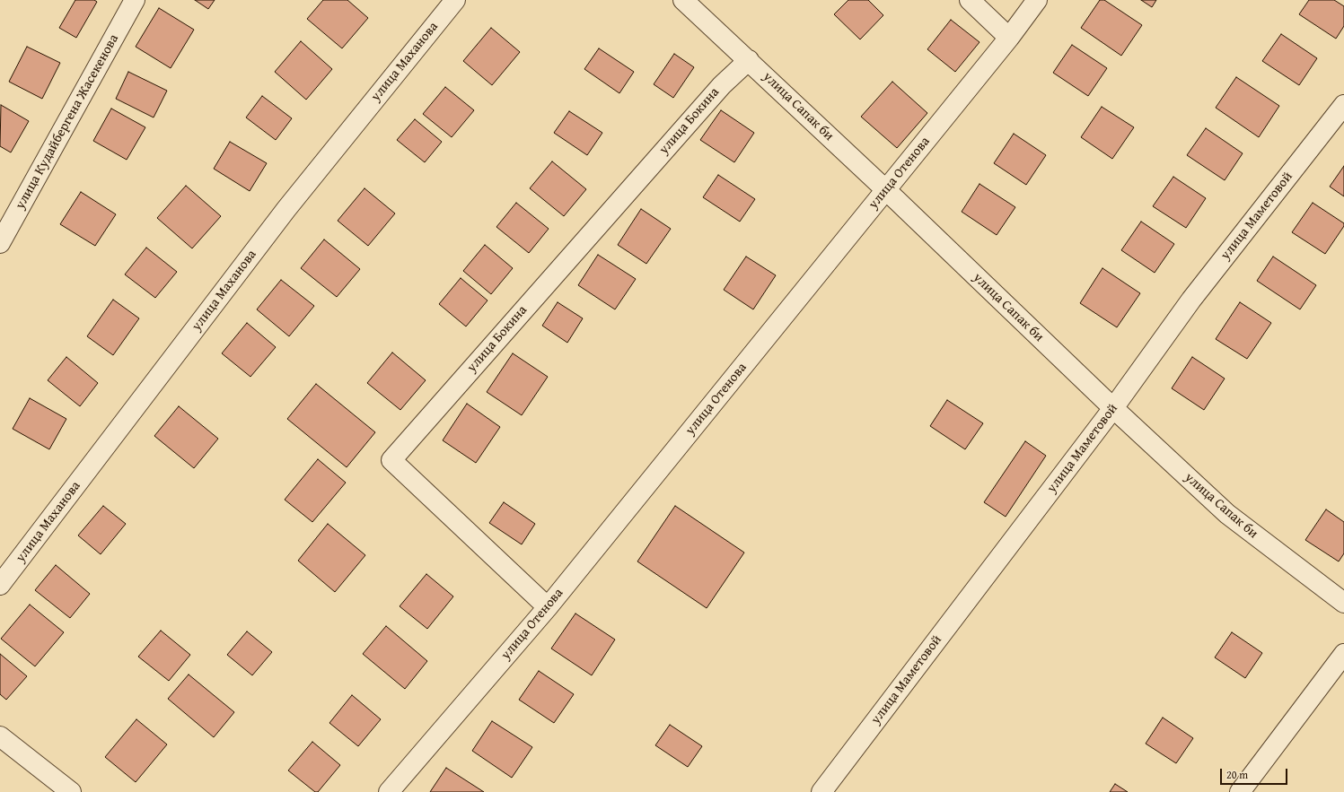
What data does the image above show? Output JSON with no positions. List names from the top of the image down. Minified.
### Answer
{"streets":{"street":["улица Маханова","улица Сапак би","улица Бокина","улица Кудайбергена Жасекенова","улица Отенова","улица Маметовой"]},"crossings":[["улица Сапак би","улица Бокина"],["улица Сапак би","улица Отенова"],["улица Сапак би","улица Маметовой"],["улица Бокина","улица Отенова"]],"scale_bar":"20 m"}
